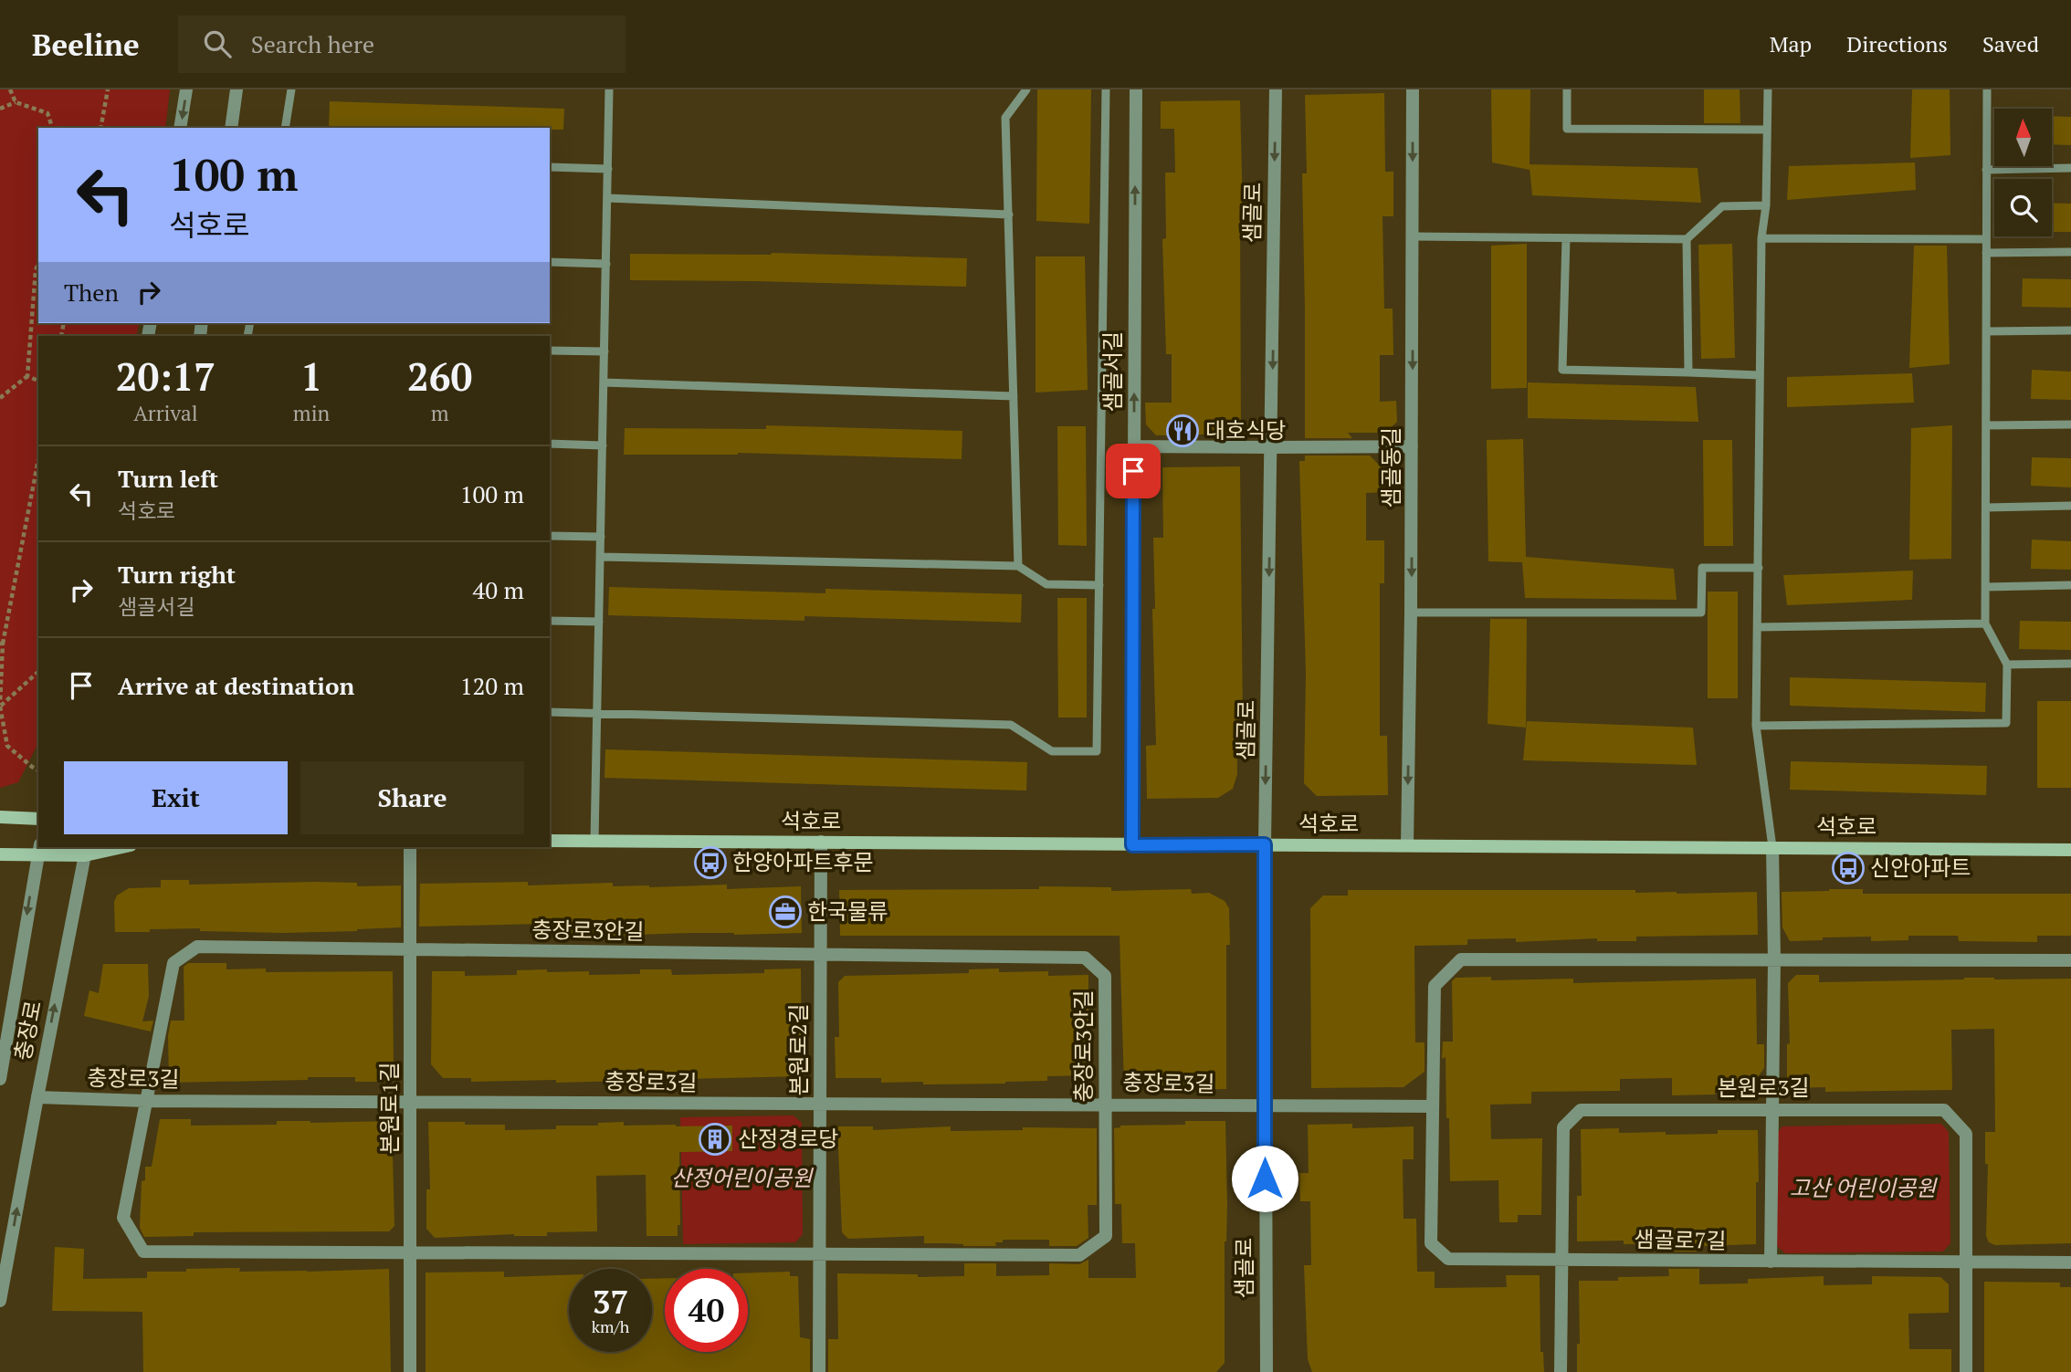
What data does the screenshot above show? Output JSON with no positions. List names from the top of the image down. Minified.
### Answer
{"streets":{"main road":["석호로"],"street":["샘골로","샘골서길","샘골동길","충장로3안길","충장로","본원로2길","충장로3길","본원로3길","본원로1길","샘골로7길"]},"crossings":[["샘골로","석호로"],["샘골로","충장로3길"],["샘골서길","석호로"],["샘골동길","석호로"],["석호로","본원로2길"],["충장로3안길","본원로2길"],["충장로3안길","충장로3길"],["충장로3안길","본원로1길"],["충장로","충장로3길"],["본원로2길","충장로3길"],["충장로3길","본원로1길"],["본원로3길","샘골로7길"]],"one_way":["샘골로","샘골서길","샘골동길"],"parks":["산정어린이공원","고산 어린이공원"],"places":{"restaurant":["대호식당"],"bus stop":["한양아파트후문","신안아파트"],"office":["한국물류"],"building":["산정경로당"]},"north":"top","page":{"header":"Beeline","search":"Search here","nav":["Map","Directions","Saved"],"turn":["100 m","석호로"],"then":"Then","eta":["20:17","Arrival","1","min","260","m"],"list":[{"name":"Turn left","note":"석호로","value":"100 m"},{"name":"Turn right","note":"샘골서길","value":"40 m"},{"name":"Arrive at destination","value":"120 m"}],"buttons":["Exit","Share"],"speed":"37 km/h","limit":"40"}}
